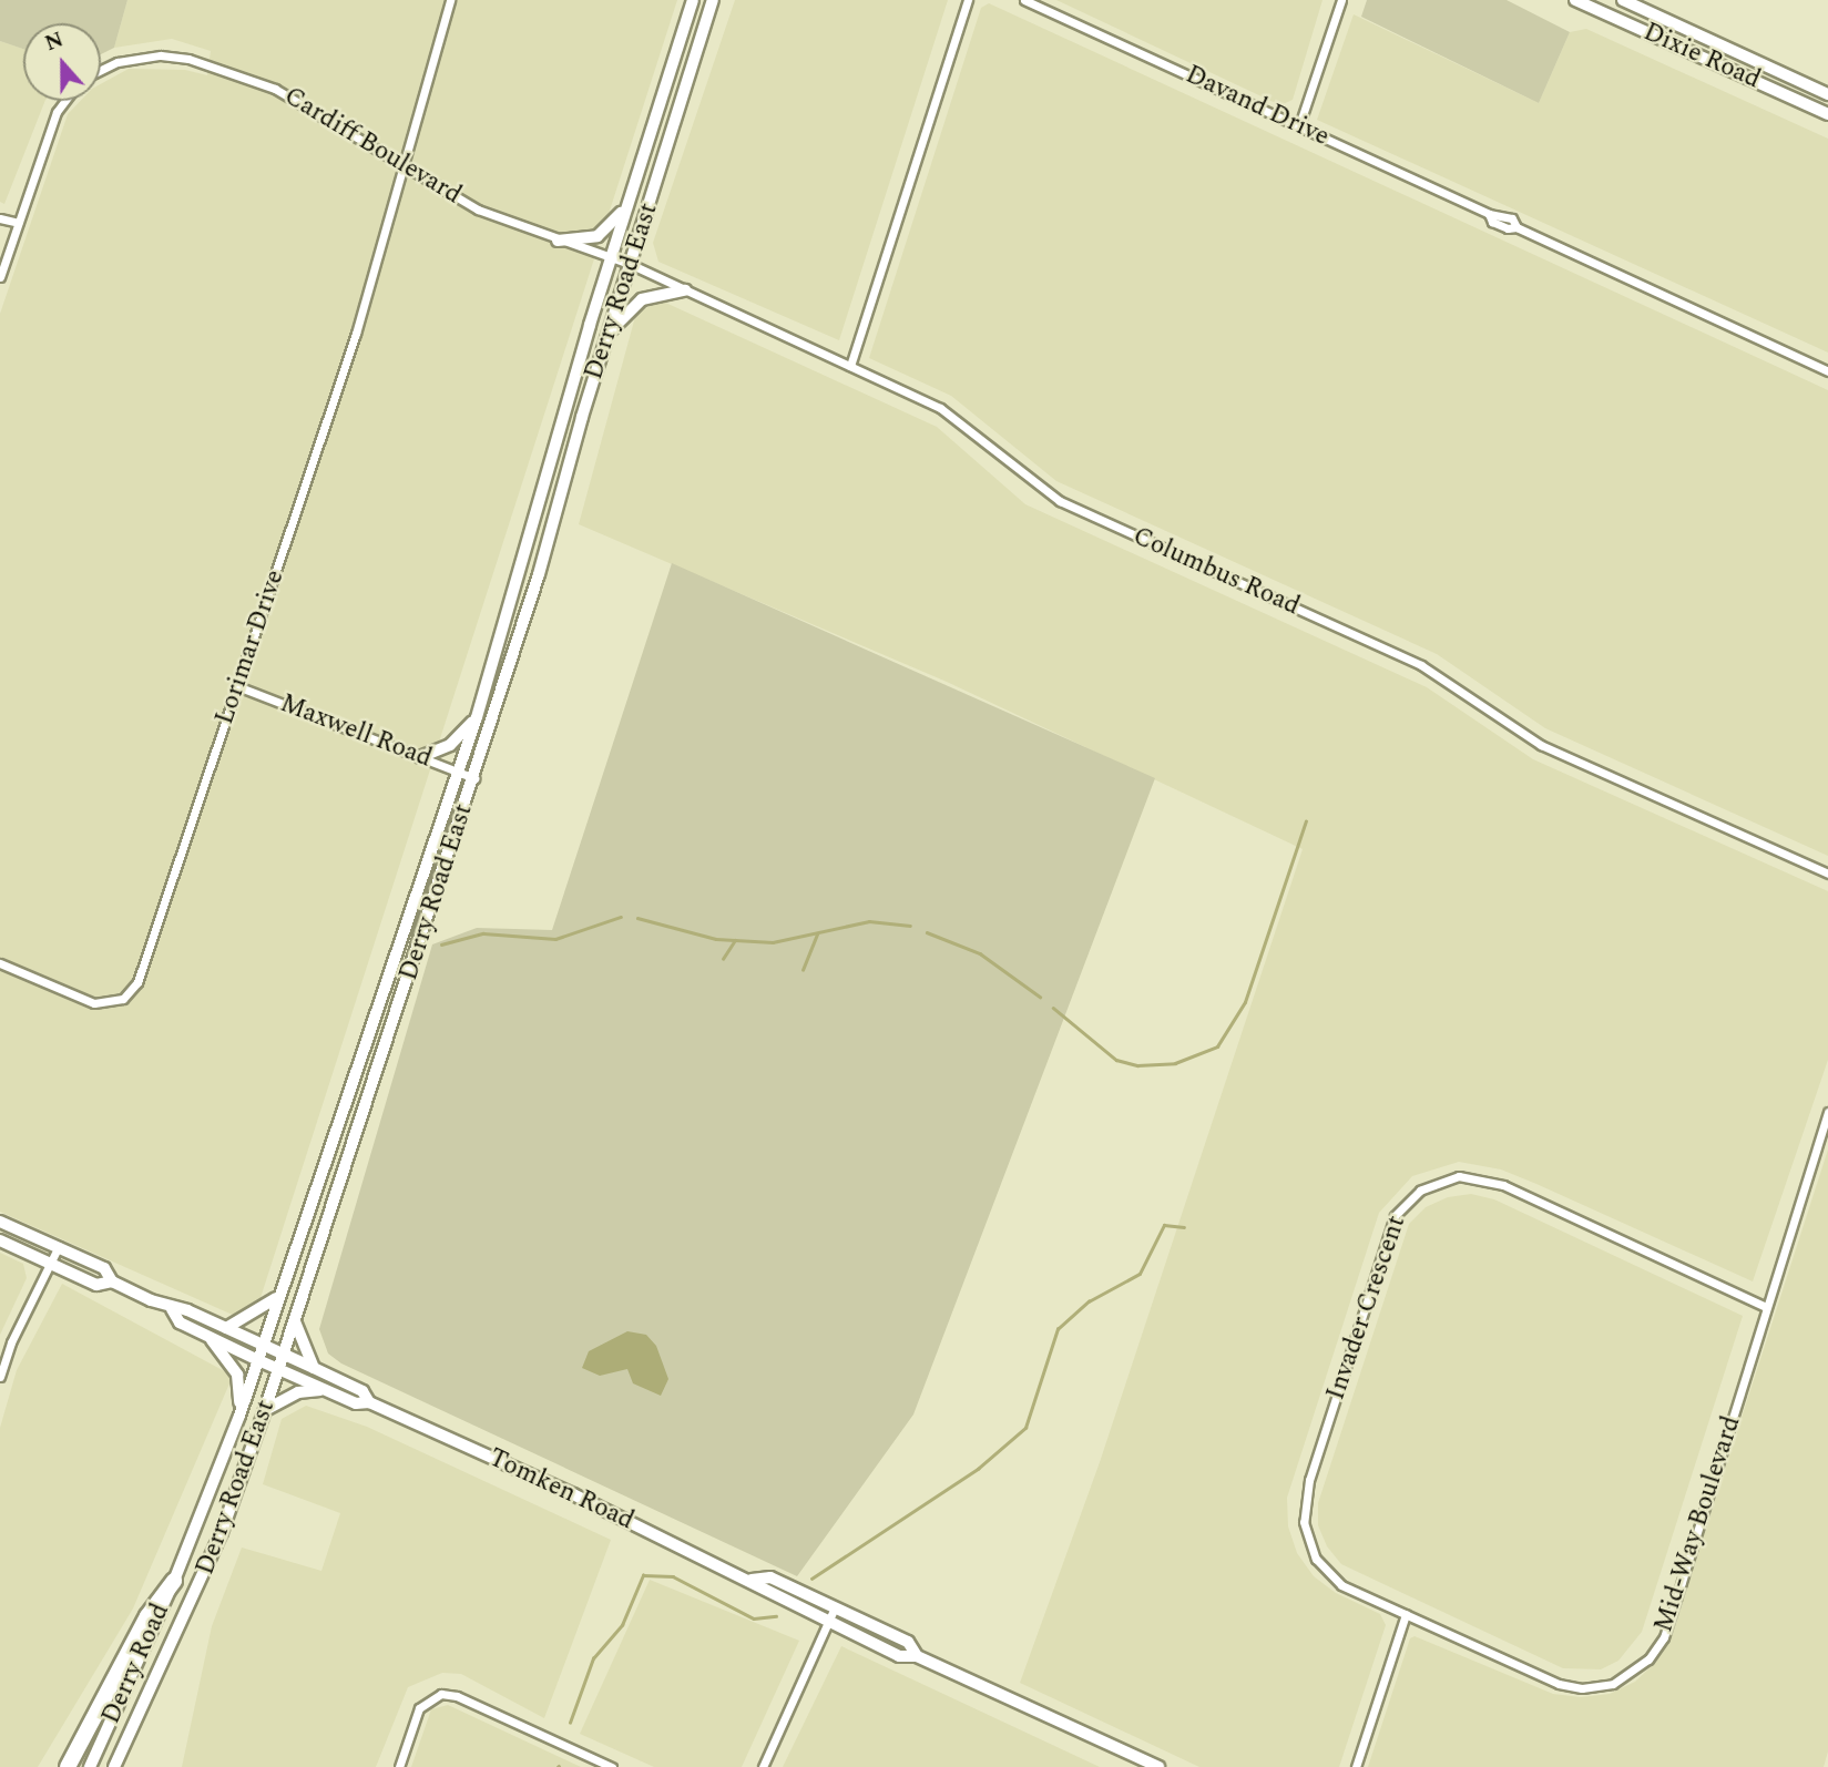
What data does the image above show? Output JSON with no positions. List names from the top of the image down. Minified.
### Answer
{"streets":{"main road":["Dixie Road","Derry Road East","Tomken Road","Derry Road"],"street":["Davand Drive","Cardiff Boulevard","Columbus Road","Lorimar Drive","Maxwell Road","Invader Crescent","Mid-Way Boulevard"]},"crossings":[["Cardiff Boulevard","Derry Road East"],["Cardiff Boulevard","Columbus Road"],["Cardiff Boulevard","Lorimar Drive"],["Derry Road East","Columbus Road"],["Derry Road East","Maxwell Road"],["Derry Road East","Tomken Road"],["Derry Road East","Derry Road"],["Lorimar Drive","Maxwell Road"],["Invader Crescent","Mid-Way Boulevard"]],"north":"top"}
